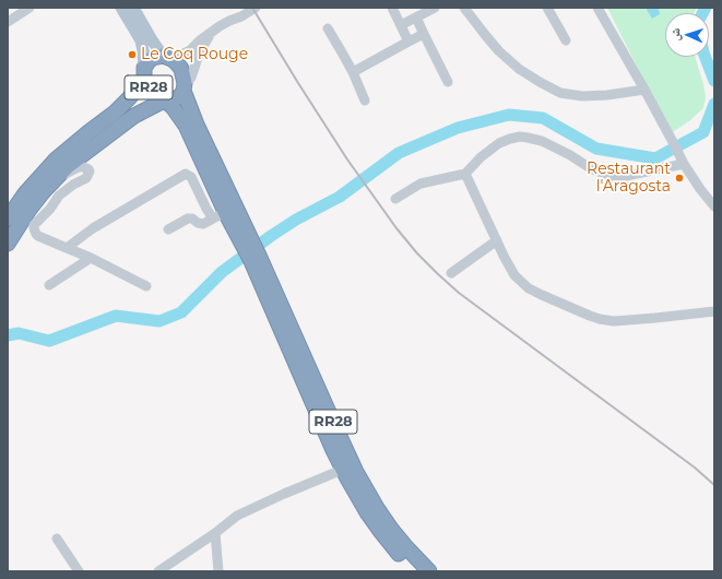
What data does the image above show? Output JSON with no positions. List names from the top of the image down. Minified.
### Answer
{"streets":{"highway":["RR28"]},"places":["Le Coq Rouge","Restaurant l'Aragosta"],"north":"left"}
